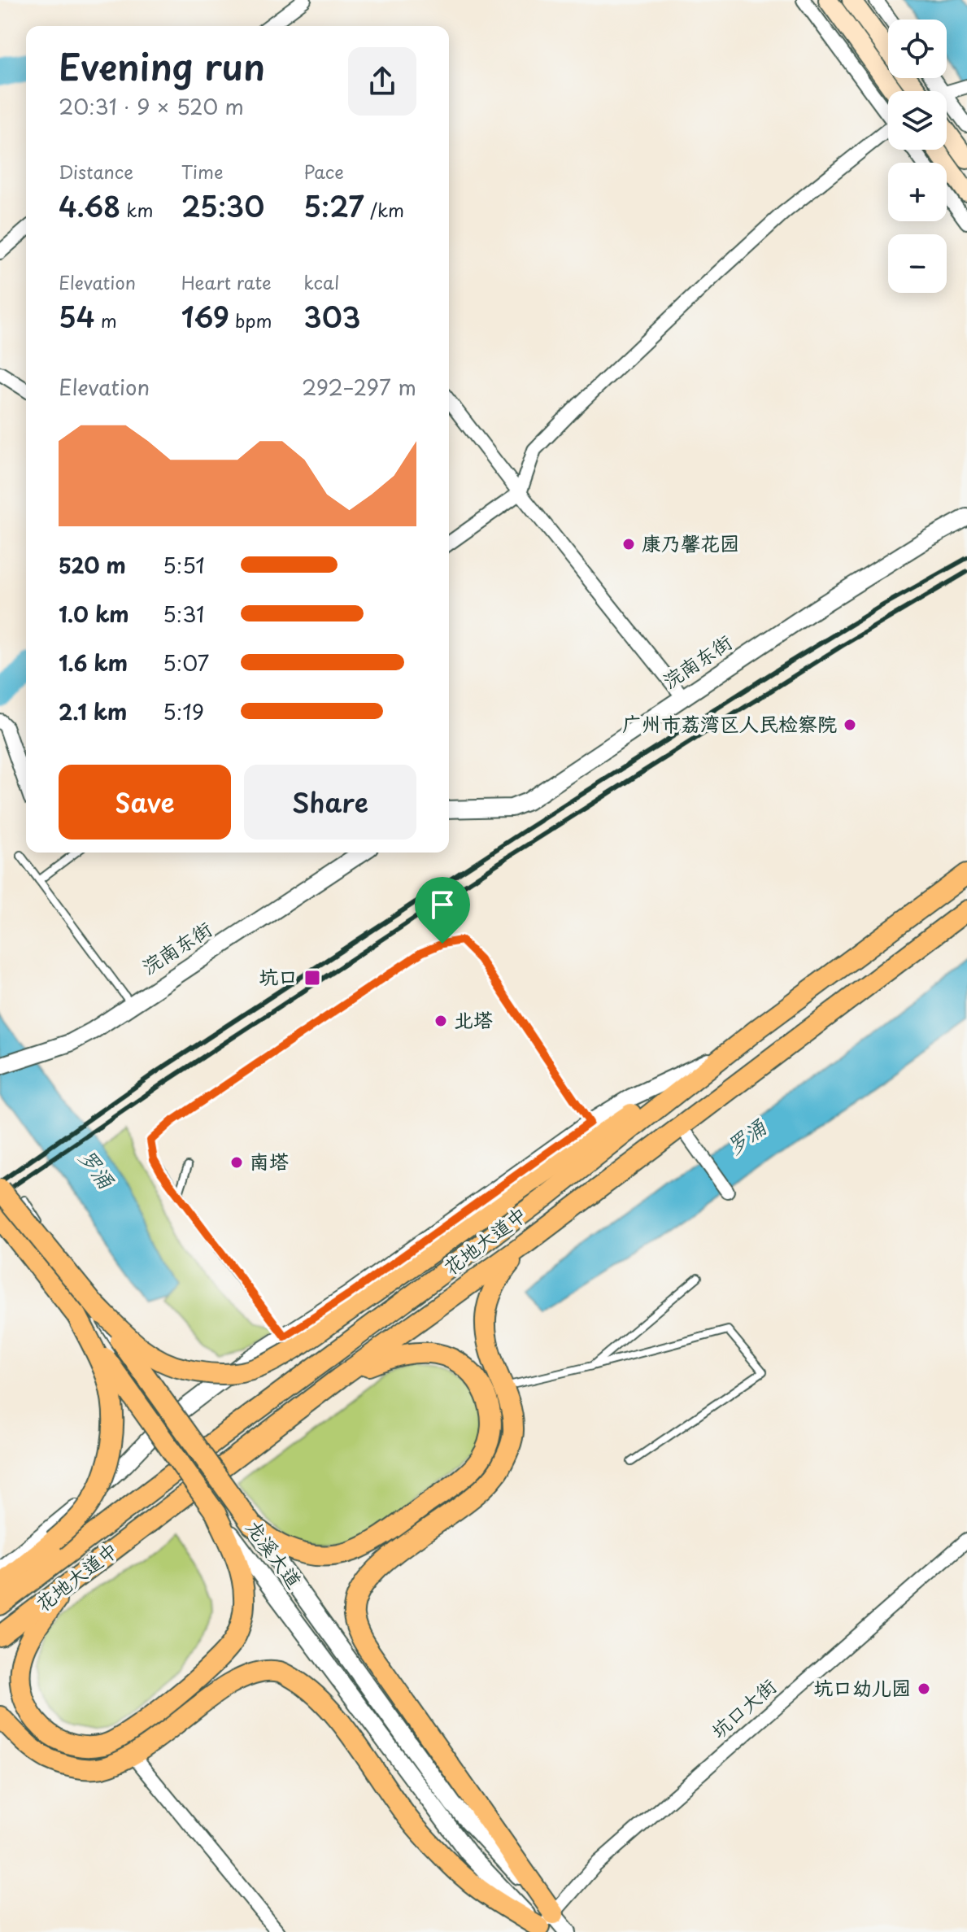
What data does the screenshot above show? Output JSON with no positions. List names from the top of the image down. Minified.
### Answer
{"streets":{"main road":["花地大道中","龙溪大道"],"street":["浣南东街","坑口大街"]},"crossings":[["龙溪大道","坑口大街"]],"water":["罗涌"],"places":{"other":["康乃馨花园","广州市荔湾区人民检察院","北塔","南塔","坑口幼儿园"],"transit":["坑口"]},"page":{"map_buttons":["+","−"],"heading":["Evening run","20:31 · 9 × 520 m"],"stats":[["Distance","4.68 km"],["Time","25:30"],["Pace","5:27 /km"],["Elevation","54 m"],["Heart rate","169 bpm"],["kcal","303"]],"chart":["Elevation","292–297 m"],"list":[{"name":"520 m","note":"5:51"},{"name":"1.0 km","note":"5:31"},{"name":"1.6 km","note":"5:07"},{"name":"2.1 km","note":"5:19"}],"buttons":["Save","Share"]}}
